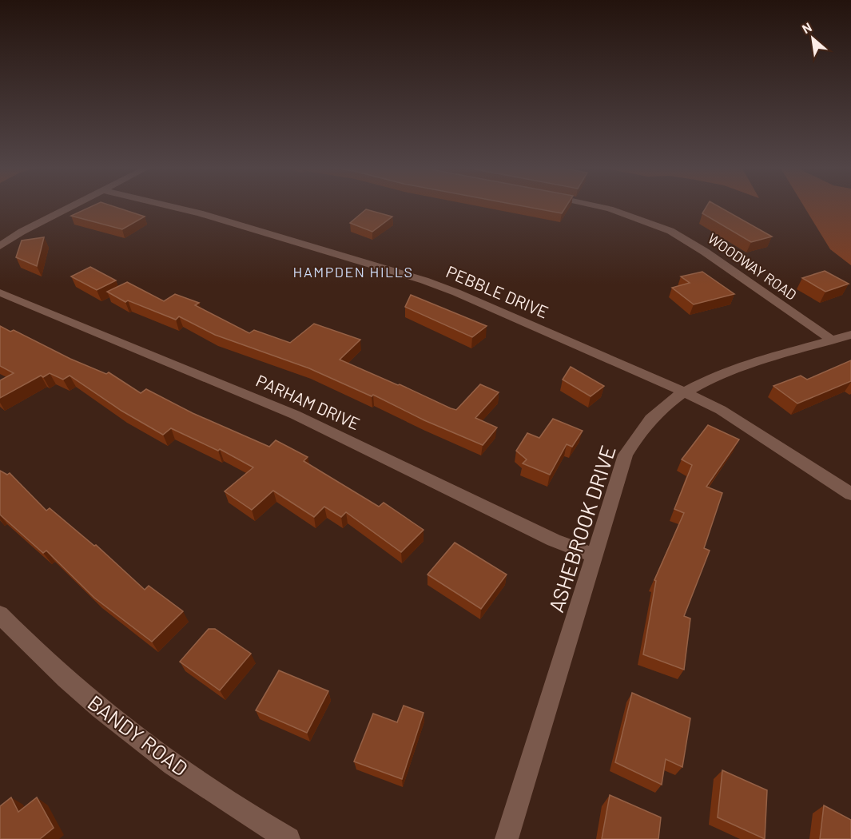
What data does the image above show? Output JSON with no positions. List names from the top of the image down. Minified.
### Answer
{"streets":{"street":["WOODWAY ROAD","PEBBLE DRIVE","PARHAM DRIVE","ASHEBROOK DRIVE","BANDY ROAD"]},"crossings":[["WOODWAY ROAD","ASHEBROOK DRIVE"],["PEBBLE DRIVE","ASHEBROOK DRIVE"],["PARHAM DRIVE","ASHEBROOK DRIVE"]],"districts":["HAMPDEN HILLS"],"north":"top left"}
